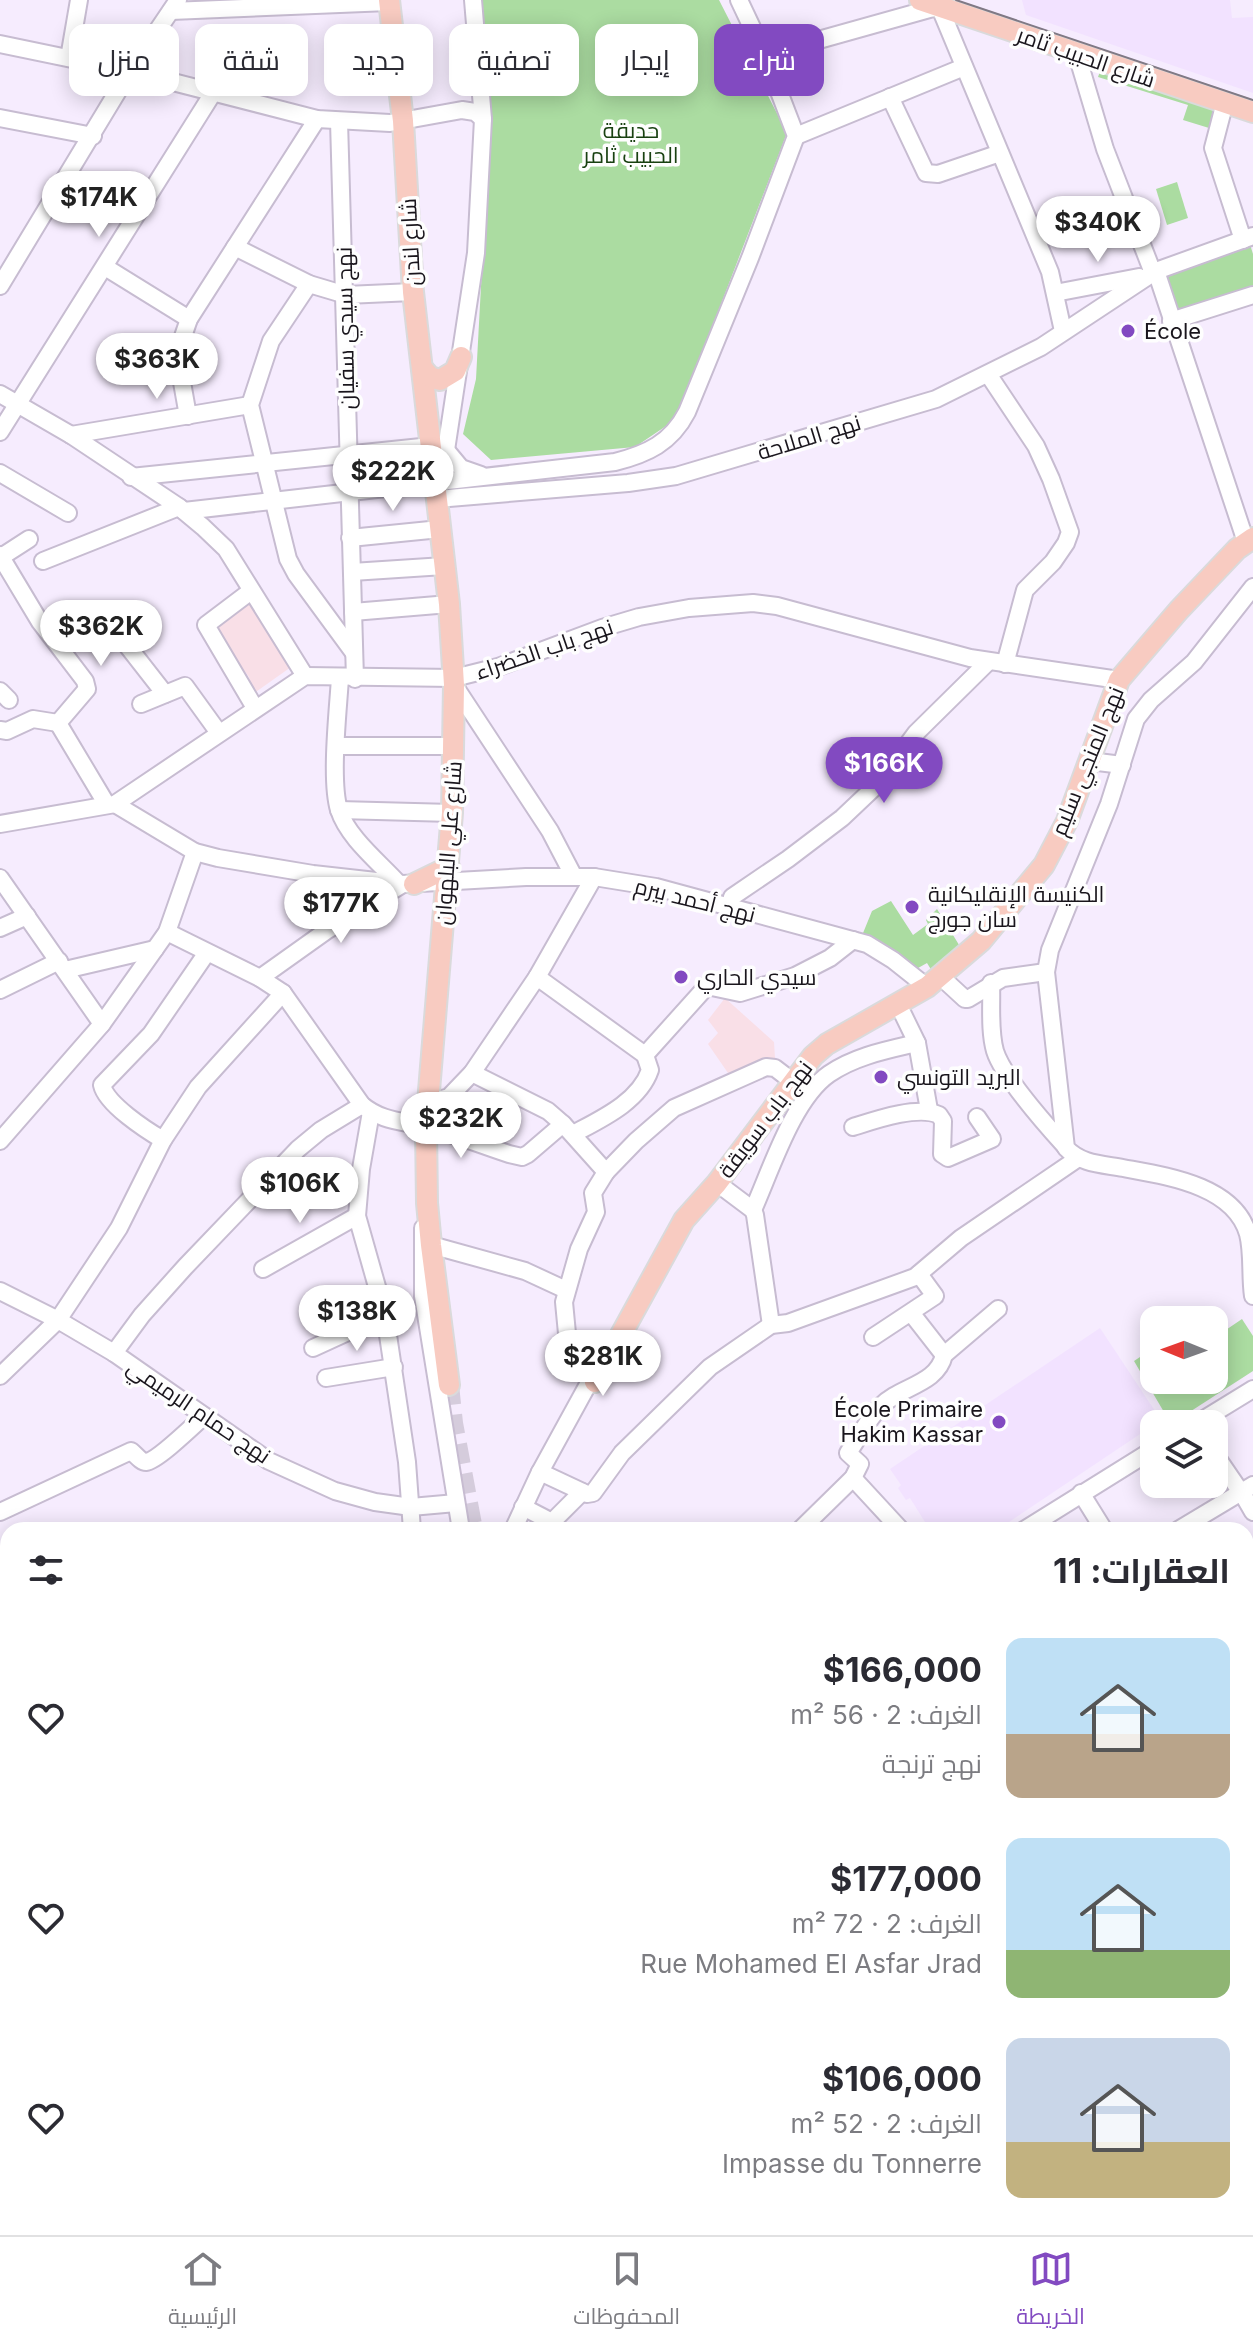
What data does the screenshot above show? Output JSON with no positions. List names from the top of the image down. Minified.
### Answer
{"streets":{"main road":["شارع الحبيب ثامر","شارع لندن","نهج المنجي سليم","شارع علي البلهوان","نهج باب سويقة"],"street":["نهج سيدي سفيان","نهج الملاحة","نهج باب الخضراء","نهج أحمد بيرم","نهج حمام الرميمي"]},"crossings":[["شارع لندن","نهج الملاحة"],["شارع لندن","شارع علي البلهوان"],["نهج سيدي سفيان","نهج باب الخضراء"],["نهج الملاحة","شارع علي البلهوان"],["نهج باب الخضراء","نهج المنجي سليم"],["نهج باب الخضراء","شارع علي البلهوان"],["نهج المنجي سليم","نهج أحمد بيرم"],["نهج المنجي سليم","نهج باب سويقة"],["شارع علي البلهوان","نهج أحمد بيرم"],["شارع علي البلهوان","نهج حمام الرميمي"],["نهج أحمد بيرم","نهج باب سويقة"]],"parks":["حديقة الحبيب ثامر"],"places":["École","الكنيسة الإنقليكانية سان جورج","سيدي الحاري","البريد التونسي","École Primaire Hakim Kassar"],"north":"left","page":{"chip":["شراء","إيجار","تصفية","جديد","شقة","منزل"],"price":["$174K","$340K","$363K","$222K","$362K","$166K","$177K","$232K","$106K","$138K","$281K"],"heading":"العقارات: 11","list":[{"name":"$166,000","note":"الغرف: 2 · 56 m² · نهج ترنجة"},{"name":"$177,000","note":"الغرف: 2 · 72 m² · Rue Mohamed El Asfar Jrad"},{"name":"$106,000","note":"الغرف: 2 · 52 m² · Impasse du Tonnerre"}],"tabs":["الخريطة","المحفوظات","الرئيسية"]}}
